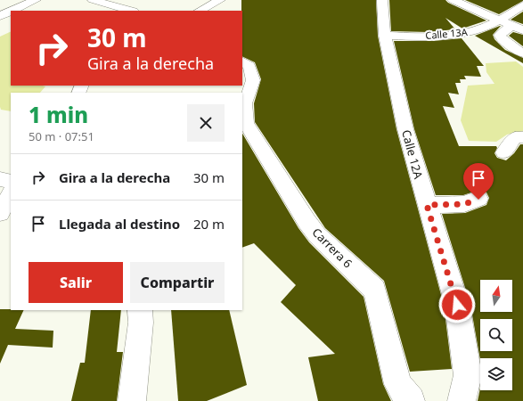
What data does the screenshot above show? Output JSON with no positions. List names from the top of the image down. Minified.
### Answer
{"streets":{"street":["Calle 13A","Calle 12A","Carrera 6"]},"crossings":[["Calle 13A","Calle 12A"]],"north":"top","page":{"turn":["30 m","Gira a la derecha"],"heading":["1 min","50 m · 07:51"],"list":[{"name":"Gira a la derecha","value":"30 m"},{"name":"Llegada al destino","value":"20 m"}],"buttons":["Salir","Compartir"]}}
